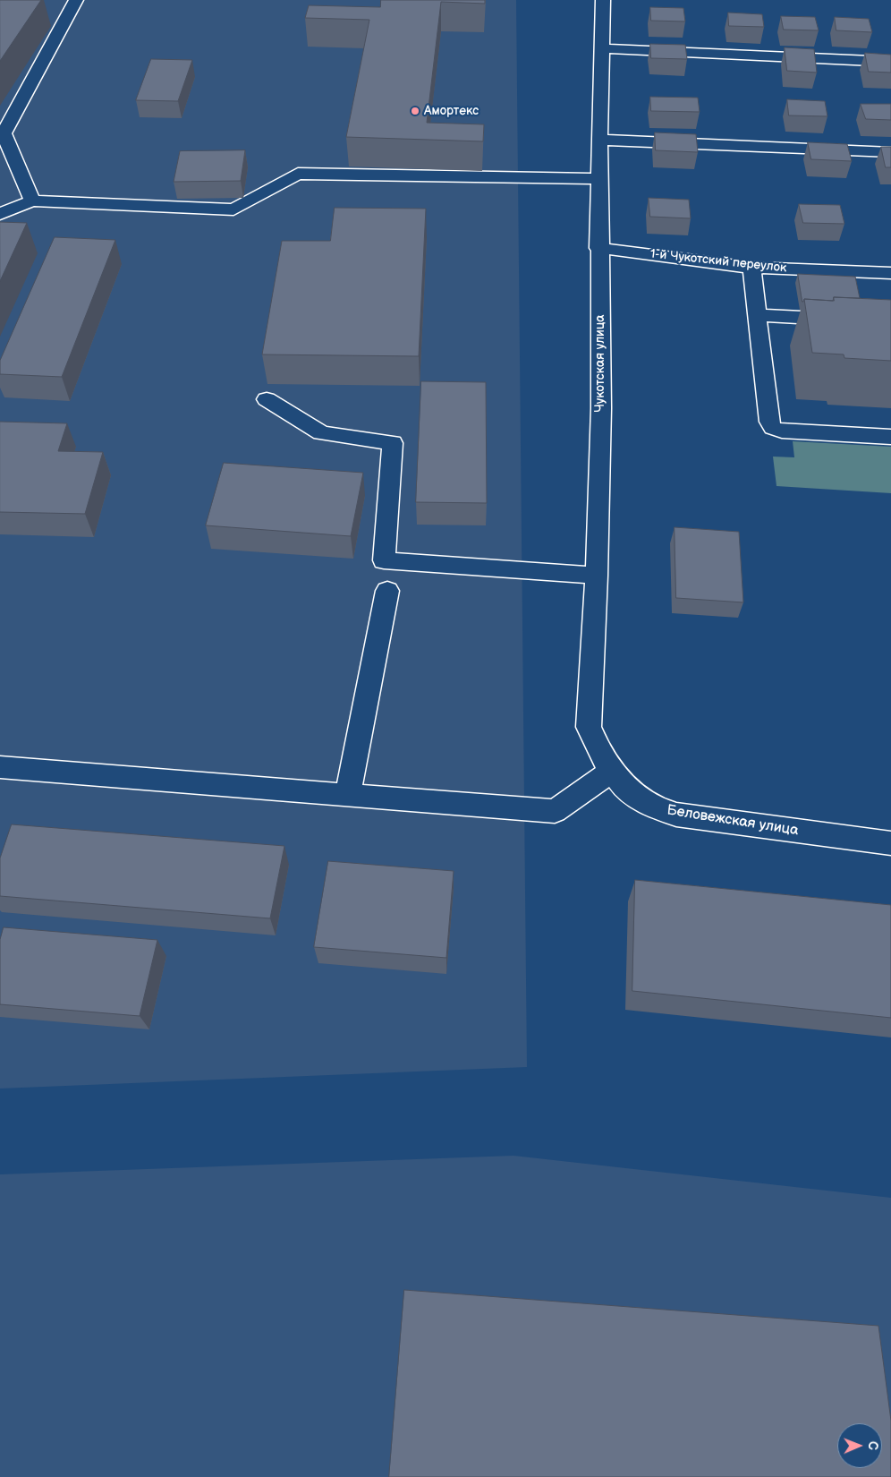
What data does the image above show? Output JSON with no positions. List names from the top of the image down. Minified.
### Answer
{"streets":{"street":["1-й Чукотский переулок","Чукотская улица","Беловежская улица"]},"crossings":[["1-й Чукотский переулок","Чукотская улица"],["Чукотская улица","Беловежская улица"]],"places":["Амортекс"],"north":"right"}
